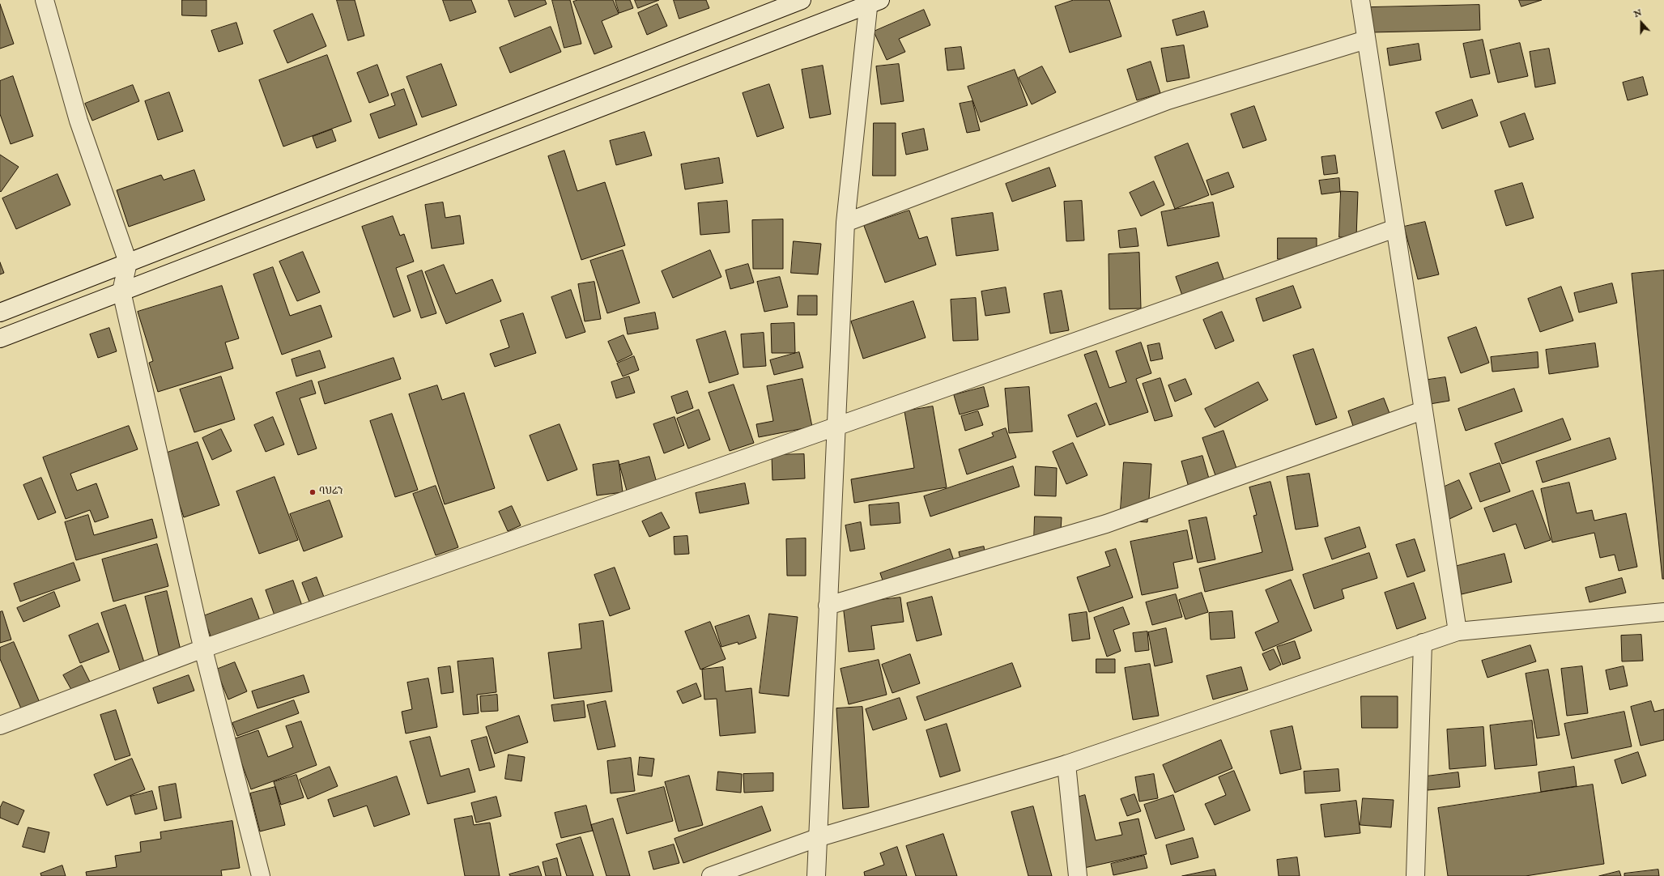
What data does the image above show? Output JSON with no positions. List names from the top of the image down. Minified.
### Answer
{"places":["ባህሬን"],"north":"top"}
